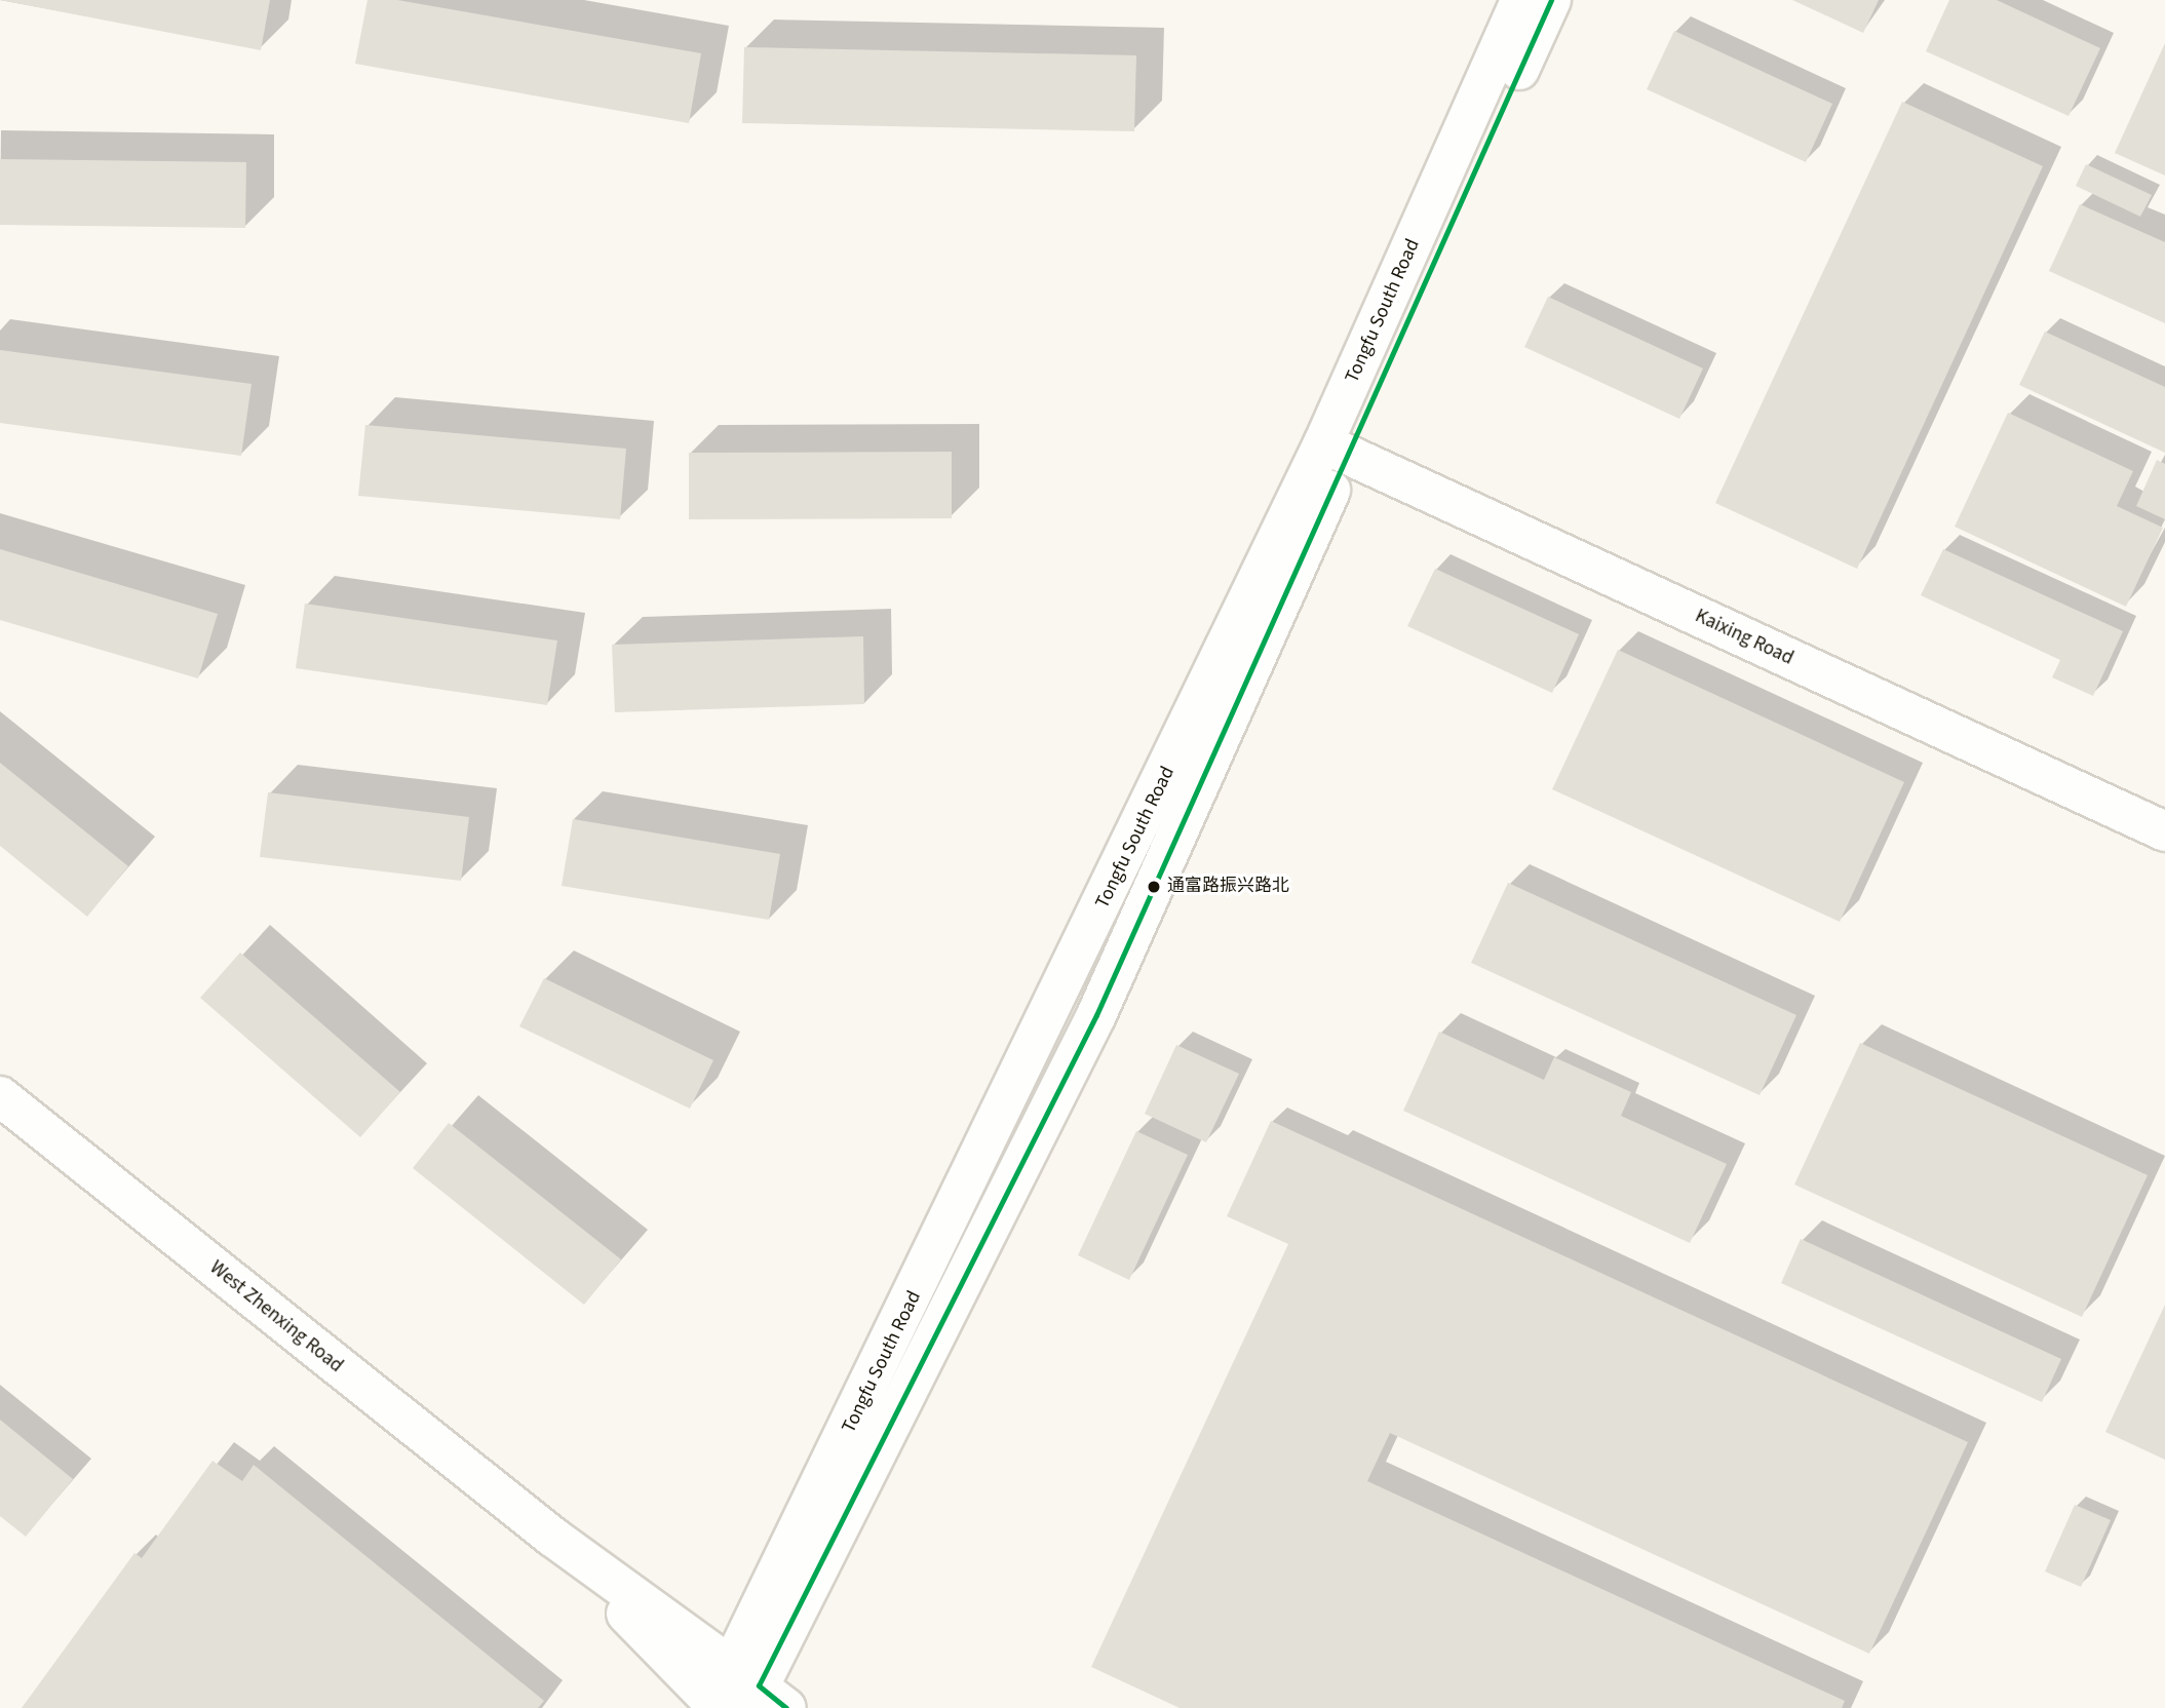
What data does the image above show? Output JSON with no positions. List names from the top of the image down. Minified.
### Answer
{"streets":{"main road":["Tongfu South Road","Kaixing Road","West Zhenxing Road"]},"crossings":[["Tongfu South Road","Kaixing Road"],["Tongfu South Road","West Zhenxing Road"]],"places":["通富路振兴路北"]}
